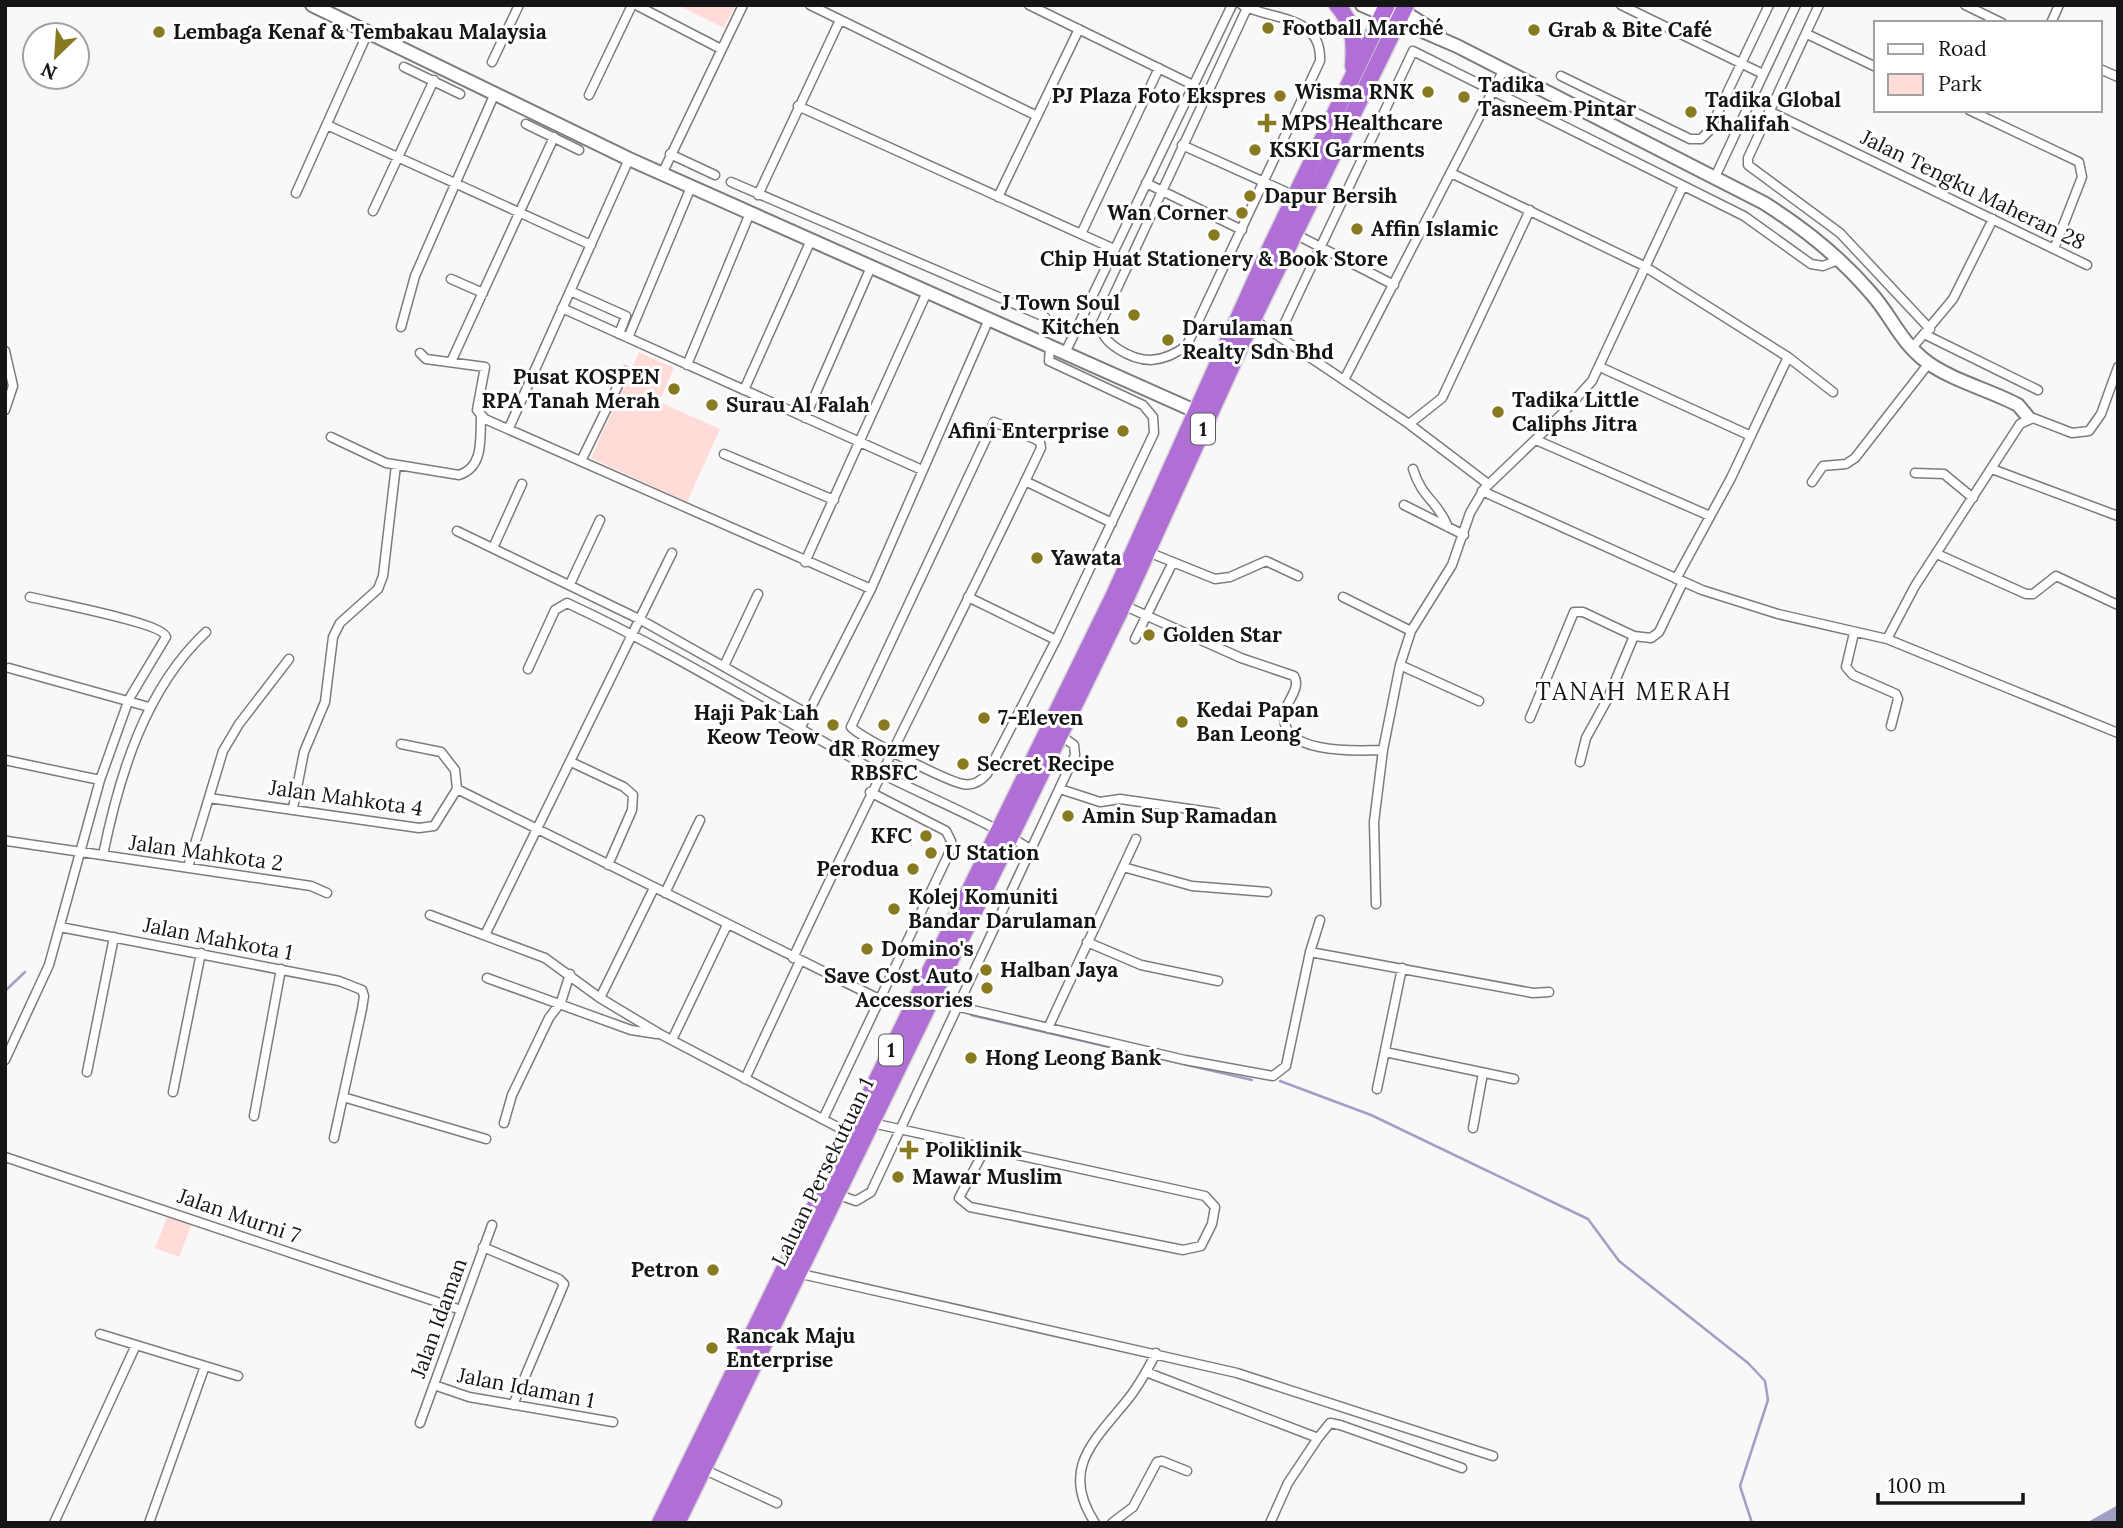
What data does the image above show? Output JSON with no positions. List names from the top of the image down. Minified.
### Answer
{"streets":{"highway":["1","Laluan Persekutuan 1"],"street":["Jalan Tengku Maheran 28","Jalan Mahkota 4","Jalan Mahkota 2","Jalan Mahkota 1","Jalan Murni 7","Jalan Idaman","Jalan Idaman 1"]},"crossings":[["Jalan Murni 7","Jalan Idaman"],["Jalan Idaman","Jalan Idaman 1"]],"districts":["TANAH MERAH"],"places":{"other":["Football Marché","Grab & Bite Café","Lembaga Kenaf & Tembakau Malaysia","Wisma RNK","PJ Plaza Foto Ekspres","Tadika Tasneem Pintar","Tadika Global Khalifah","KSKI Garments","Dapur Bersih","Wan Corner","Affin Islamic","Chip Huat Stationery & Book Store","J Town Soul Kitchen","Darulaman Realty Sdn Bhd","Pusat KOSPEN RPA Tanah Merah","Surau Al Falah","Tadika Little Caliphs Jitra","Afini Enterprise","Yawata","Golden Star","7-Eleven","Kedai Papan Ban Leong","Haji Pak Lah Keow Teow","dR Rozmey RBSFC","Secret Recipe","Amin Sup Ramadan","KFC","U Station","Perodua","Kolej Komuniti Bandar Darulaman","Domino's","Halban Jaya","Save Cost Auto Accessories","Hong Leong Bank","Mawar Muslim","Petron","Rancak Maju Enterprise"],"health":["MPS Healthcare","Poliklinik"]},"legend":["Road","Park"],"scale_bar":"100 m","north":"bottom left"}
